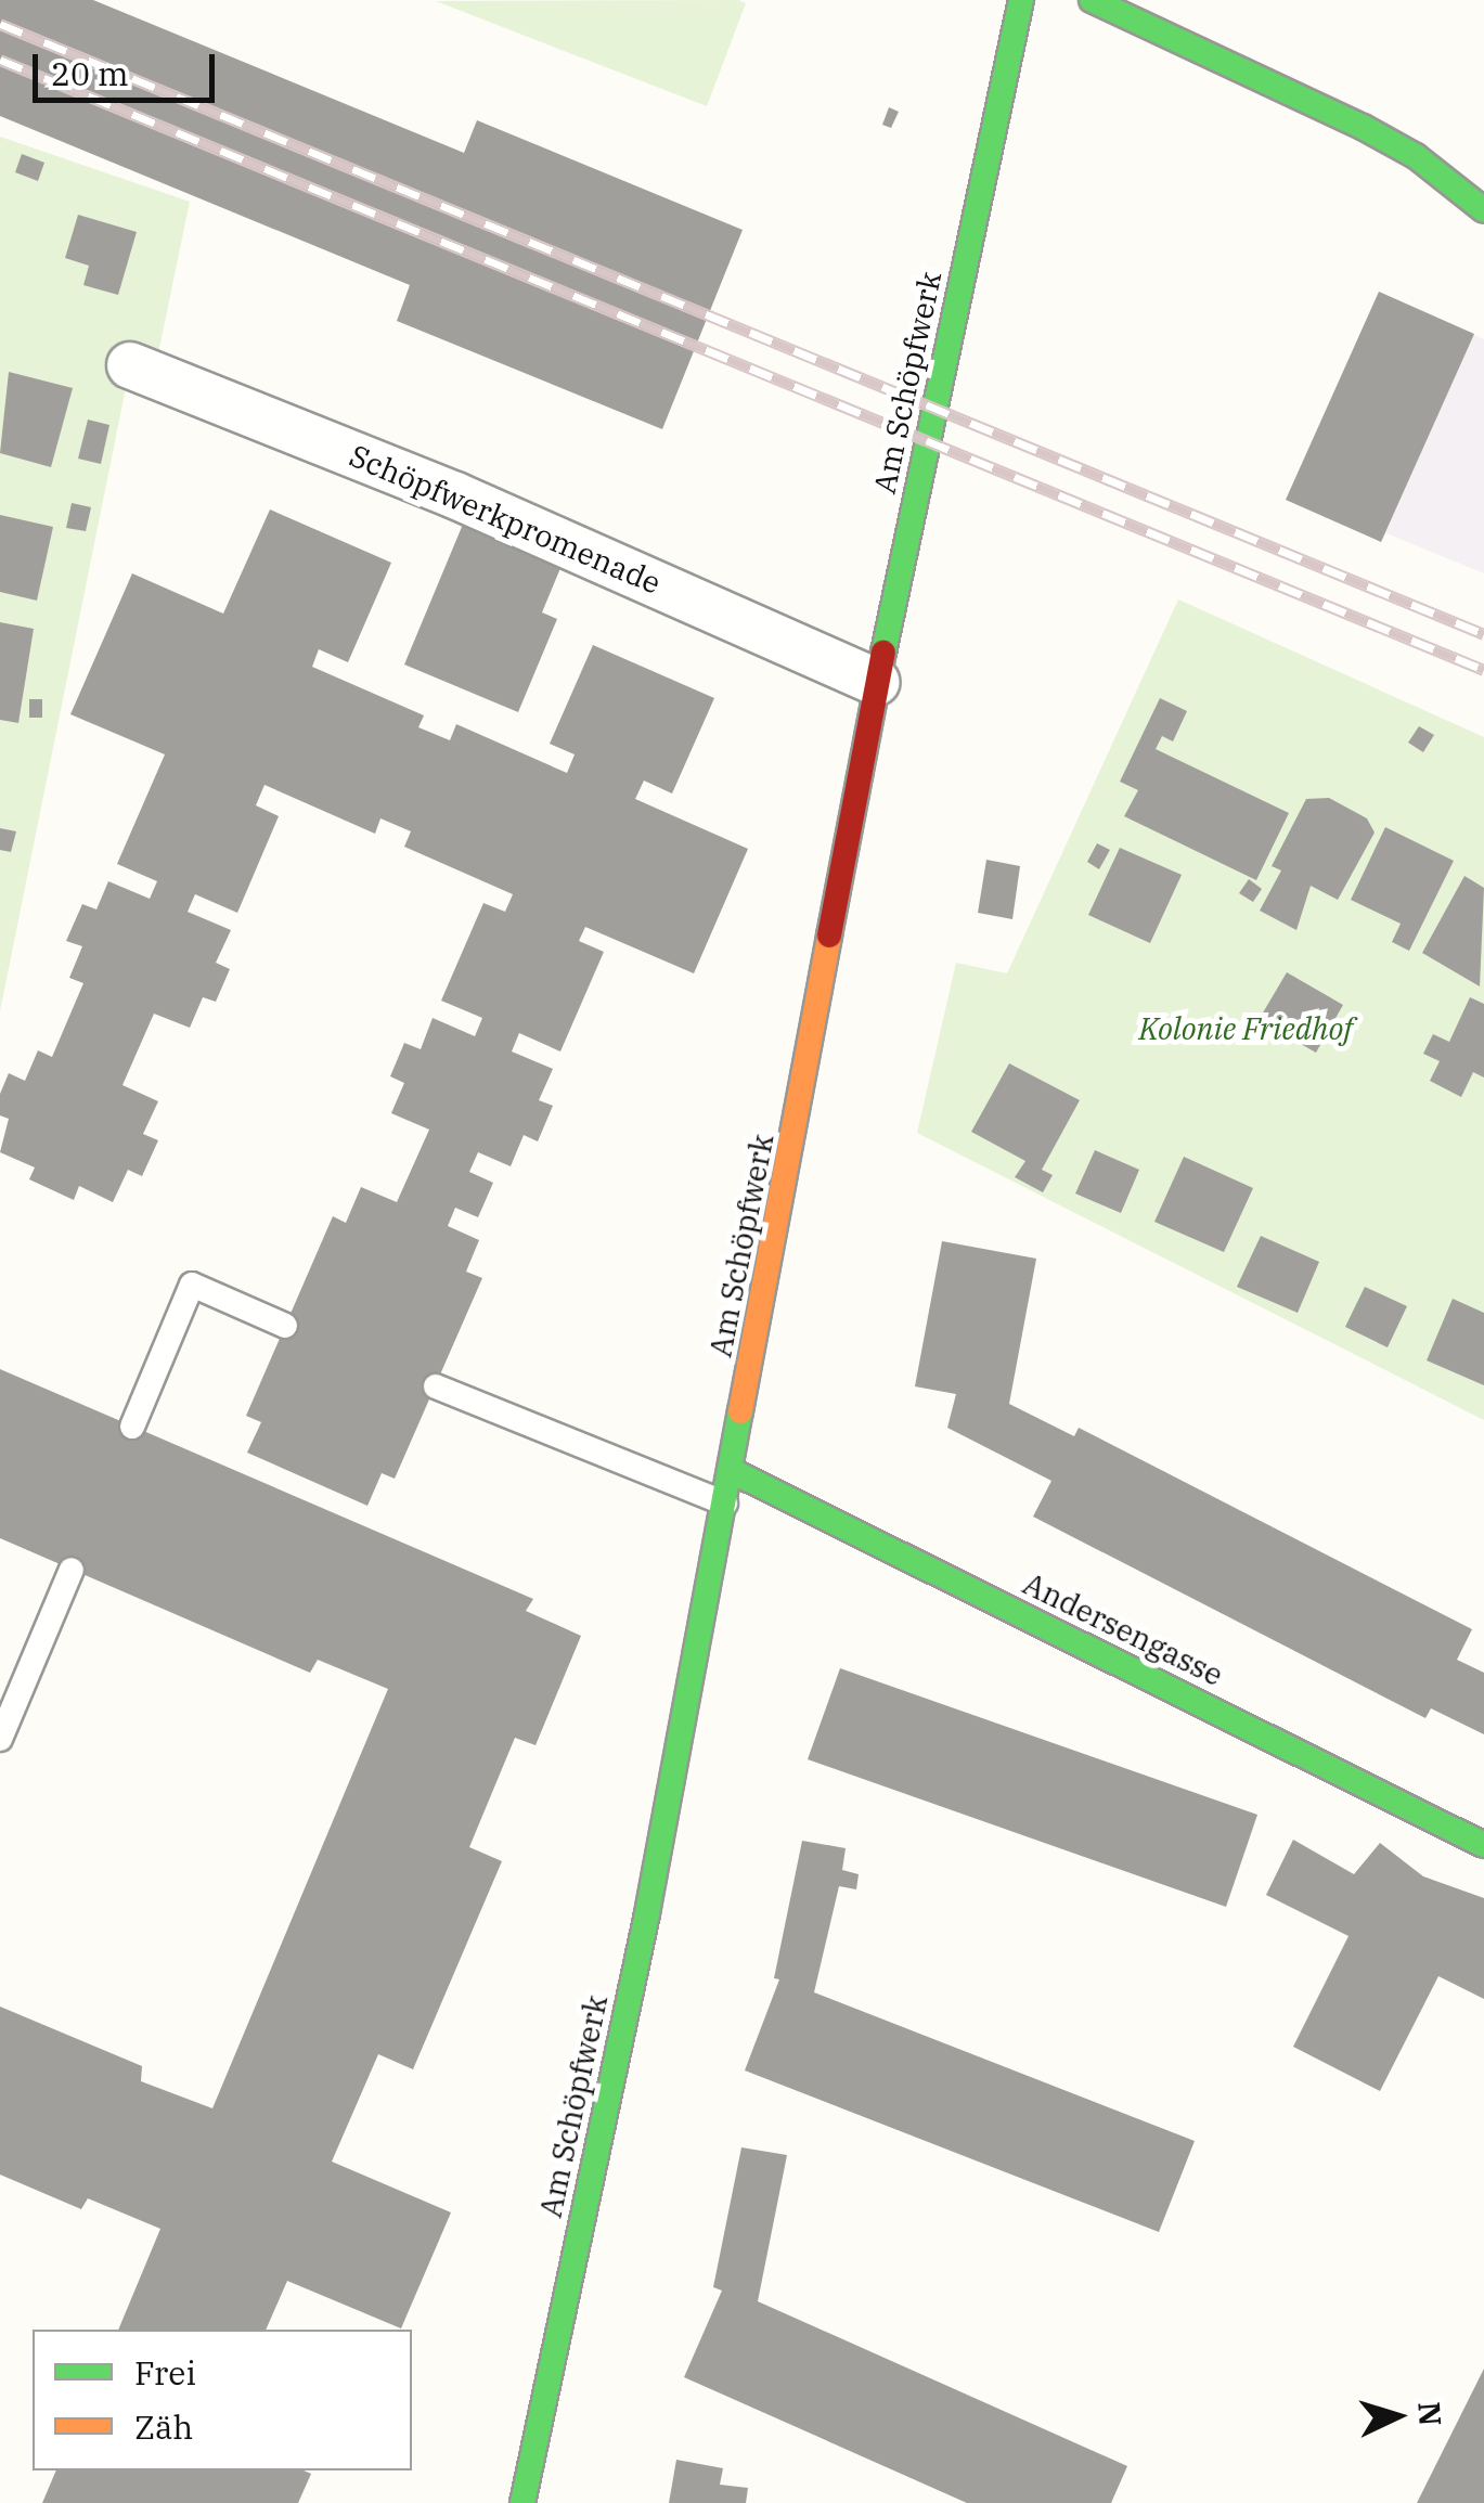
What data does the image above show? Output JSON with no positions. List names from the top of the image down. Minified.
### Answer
{"streets":{"street":["Am Schöpfwerk","Schöpfwerkpromenade","Andersengasse"]},"crossings":[["Am Schöpfwerk","Schöpfwerkpromenade"],["Am Schöpfwerk","Andersengasse"]],"parks":["Kolonie Friedhof"],"legend":["Frei","Zäh"],"scale_bar":"20 m","north":"right"}
